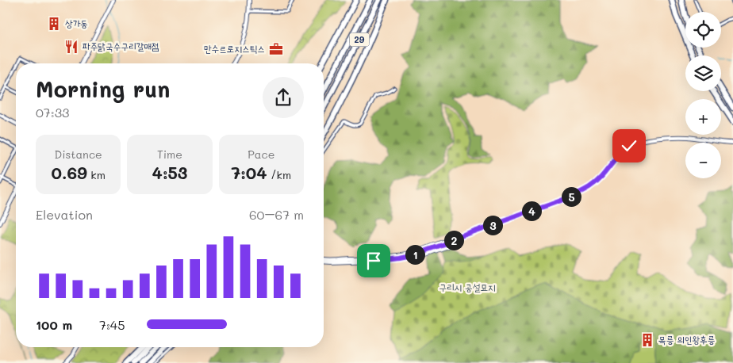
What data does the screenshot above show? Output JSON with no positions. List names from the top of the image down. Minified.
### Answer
{"streets":{"highway":["29"]},"parks":["구리시 공설묘지"],"places":{"building":["상가동","목릉 의인왕후릉"],"restaurant":["파주닭국수구리갈매점"],"office":["만수르로지스틱스"]},"page":{"map_buttons":["+","−"],"heading":["Morning run","07:33"],"stats":[["Distance","0.69 km"],["Time","4:53"],["Pace","7:04 /km"]],"pins":["5","4","3","2","1"],"chart":["Elevation","60–67 m"],"list":[{"name":"100 m","note":"7:45"}]}}
